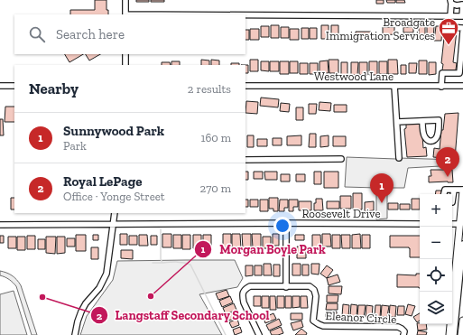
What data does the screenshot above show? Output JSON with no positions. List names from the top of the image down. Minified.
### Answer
{"streets":{"street":["Westwood Lane","Roosevelt Drive","Eleanor Circle"]},"places":{"office":["Broadgate Immigration Services"],"other":["Morgan Boyle Park","Langstaff Secondary School"]},"page":{"search":"Search here","heading":["Nearby","2 results"],"list":[{"mark":"1","name":"Sunnywood Park","note":"Park","value":"160 m"},{"mark":"2","name":"Royal LePage","note":"Office · Yonge Street","value":"270 m"}],"pins":["2","1"],"map_buttons":["+","−"]}}
